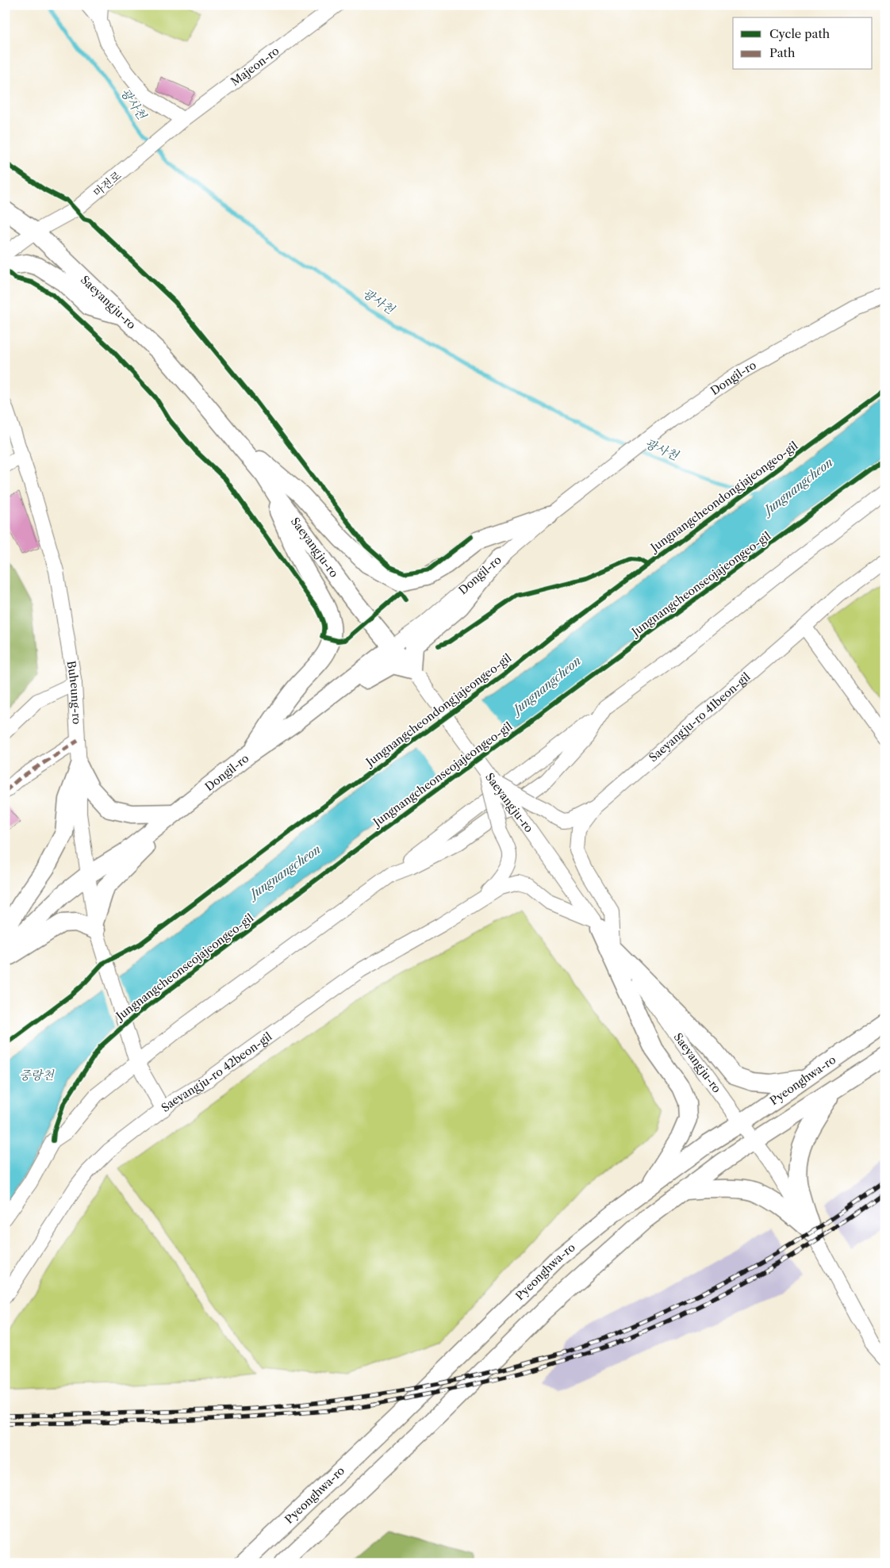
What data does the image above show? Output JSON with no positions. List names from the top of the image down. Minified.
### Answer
{"streets":{"main road":["Saeyangju-ro","Dongil-ro","Pyeonghwa-ro"],"street":["Majeon-ro","마전로","Buheung-ro","Saeyangju-ro 41beon-gil","Saeyangju-ro 42beon-gil"],"cycle path":["Jungnangcheondongjajeongeo-gil","Jungnangcheonseojajeongeo-gil"]},"crossings":[["Majeon-ro","마전로"],["마전로","Saeyangju-ro"],["Saeyangju-ro","Dongil-ro"],["Saeyangju-ro","Pyeonghwa-ro"],["Dongil-ro","Buheung-ro"],["Buheung-ro","Saeyangju-ro 42beon-gil"]],"water":["광사천","Jungnangcheon","중랑천"],"legend":["Cycle path","Path"]}
